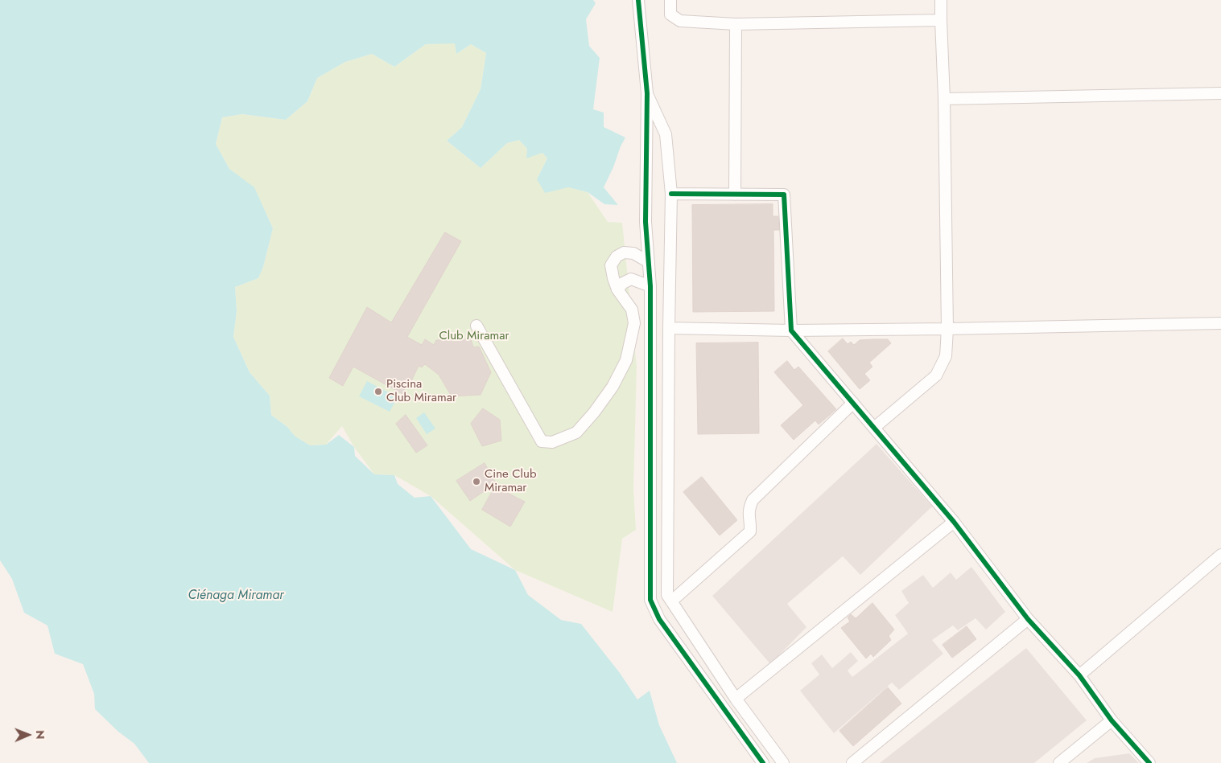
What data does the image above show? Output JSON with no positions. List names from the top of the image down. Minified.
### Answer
{"water":["Ciénaga Miramar"],"parks":["Club Miramar"],"places":["Piscina Club Miramar","Cine Club Miramar"],"north":"right"}
